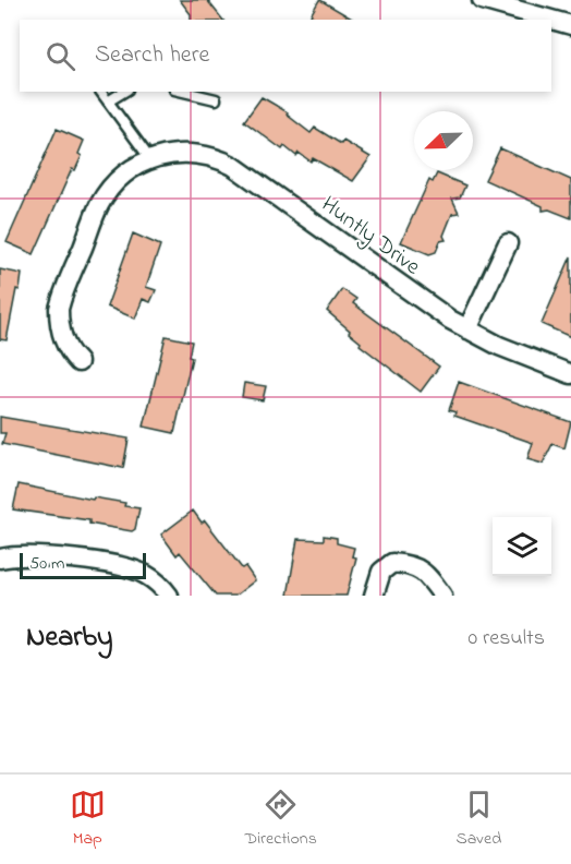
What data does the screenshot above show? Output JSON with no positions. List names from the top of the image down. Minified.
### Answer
{"streets":{"street":["Huntly Drive"]},"scale_bar":"50 m","north":"bottom left","page":{"search":"Search here","scale":"50 m","heading":["Nearby","0 results"],"nav":["Map","Directions","Saved"]}}
